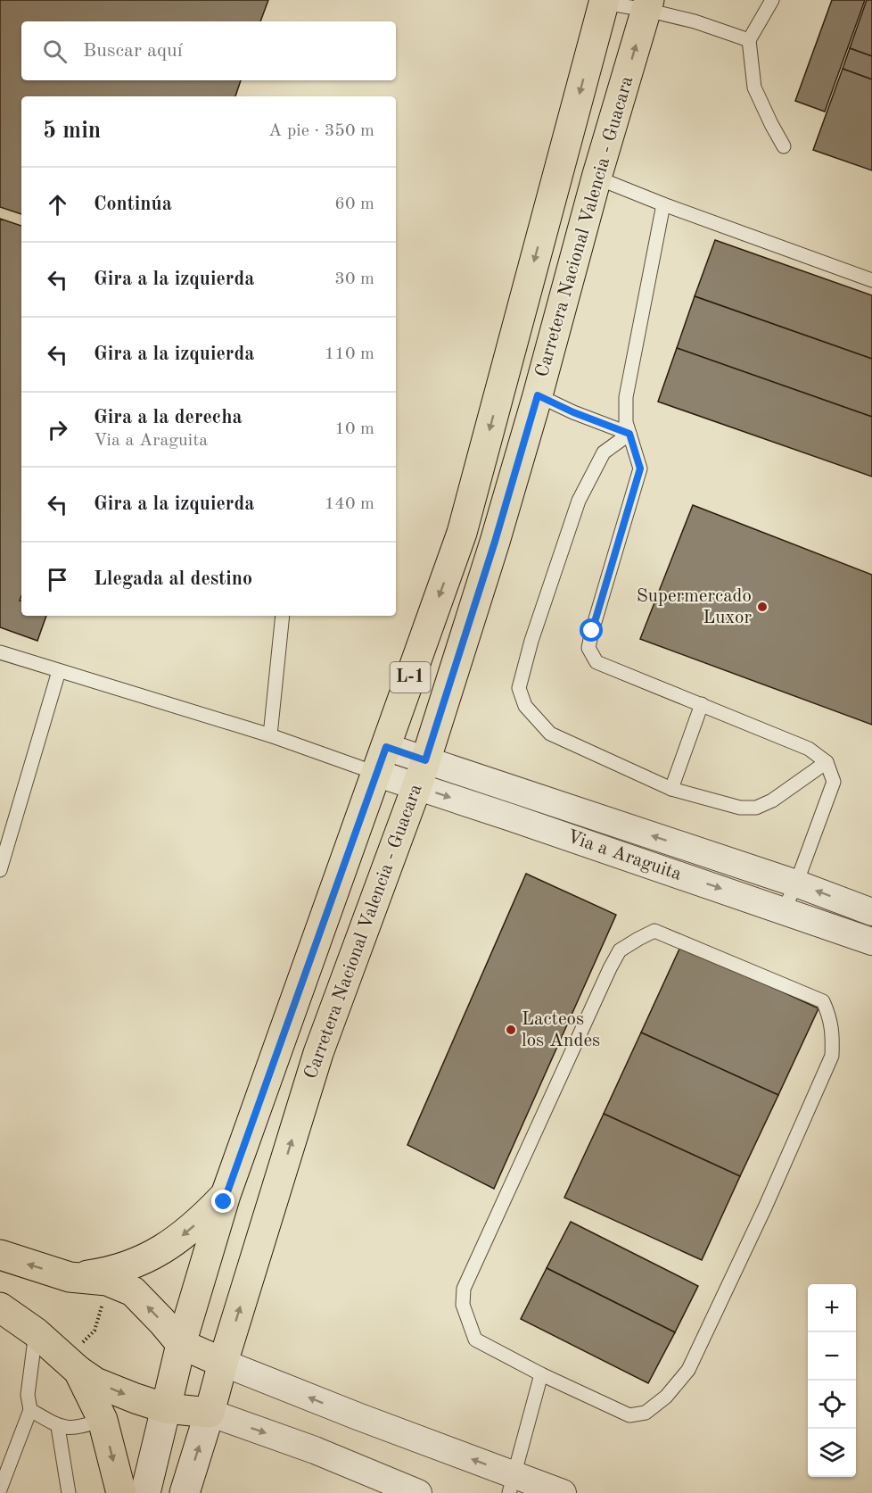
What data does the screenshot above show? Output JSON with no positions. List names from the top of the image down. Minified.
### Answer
{"streets":{"main road":["Carretera Nacional Valencia - Guacara","L-1"],"street":["Via a Araguita"]},"crossings":[["Carretera Nacional Valencia - Guacara","Via a Araguita"]],"places":["Supermercado Luxor","Lacteos los Andes"],"page":{"search":"Buscar aquí","heading":["5 min","A pie · 350 m"],"list":[["Continúa","60 m"],["Gira a la izquierda","30 m"],["Gira a la izquierda","110 m"],["Gira a la derecha","Via a Araguita","10 m"],["Gira a la izquierda","140 m"],"Llegada al destino"],"map_buttons":["+","−"]}}
